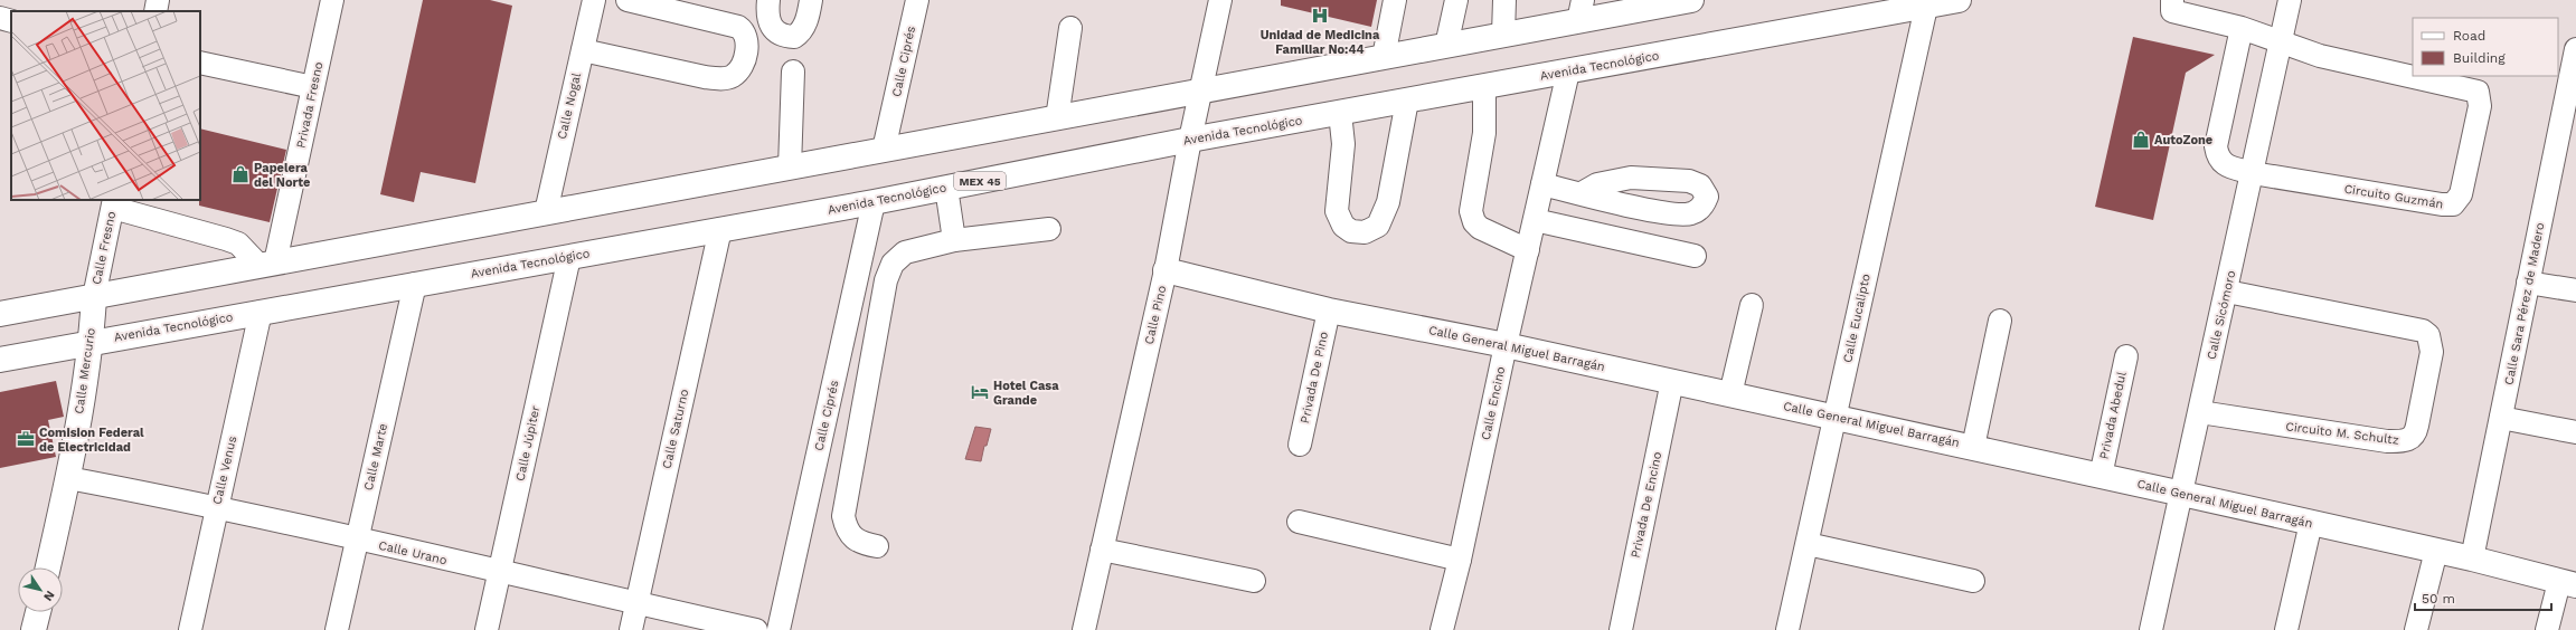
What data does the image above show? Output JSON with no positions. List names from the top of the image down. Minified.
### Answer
{"streets":{"main road":["Avenida Tecnológico","MEX 45","Calle General Miguel Barragán","Calle Mercurio"],"street":["Calle Ciprés","Privada Fresno","Calle Nogal","Circuito Guzmán","Calle Fresno","Calle Sara Pérez de Madero","Calle Pino","Calle Sicómoro","Calle Eucalipto","Privada De Pino","Calle Encino","Privada Abedul","Calle Saturno","Circuito M. Schultz","Calle Júpiter","Calle Marte","Calle Venus","Privada De Encino","Calle Urano"]},"crossings":[["Calle Ciprés","Avenida Tecnológico"],["Avenida Tecnológico","Calle Pino"],["Avenida Tecnológico","Calle Eucalipto"],["Avenida Tecnológico","Calle Mercurio"],["Avenida Tecnológico","Calle Encino"],["Avenida Tecnológico","Calle Saturno"],["Avenida Tecnológico","Calle Júpiter"],["Avenida Tecnológico","Calle Marte"],["Avenida Tecnológico","Calle Venus"],["Circuito Guzmán","Calle Sicómoro"],["Calle Fresno","Calle Mercurio"],["Calle Sara Pérez de Madero","Calle General Miguel Barragán"],["Calle Pino","Calle General Miguel Barragán"],["Calle Sicómoro","Calle General Miguel Barragán"],["Calle Sicómoro","Circuito M. Schultz"],["Calle Eucalipto","Calle General Miguel Barragán"],["Calle General Miguel Barragán","Privada De Pino"],["Calle General Miguel Barragán","Calle Encino"],["Calle General Miguel Barragán","Privada Abedul"],["Calle General Miguel Barragán","Privada De Encino"],["Calle Mercurio","Calle Urano"],["Calle Saturno","Calle Urano"],["Calle Júpiter","Calle Urano"],["Calle Marte","Calle Urano"],["Calle Venus","Calle Urano"]],"places":{"hospital":["Unidad de Medicina Familiar No:44"],"shop":["AutoZone","Papelera del Norte"],"hotel":["Hotel Casa Grande"],"office":["Comision Federal de Electricidad"]},"legend":["Road","Building"],"scale_bar":"50 m","north":"bottom right"}
